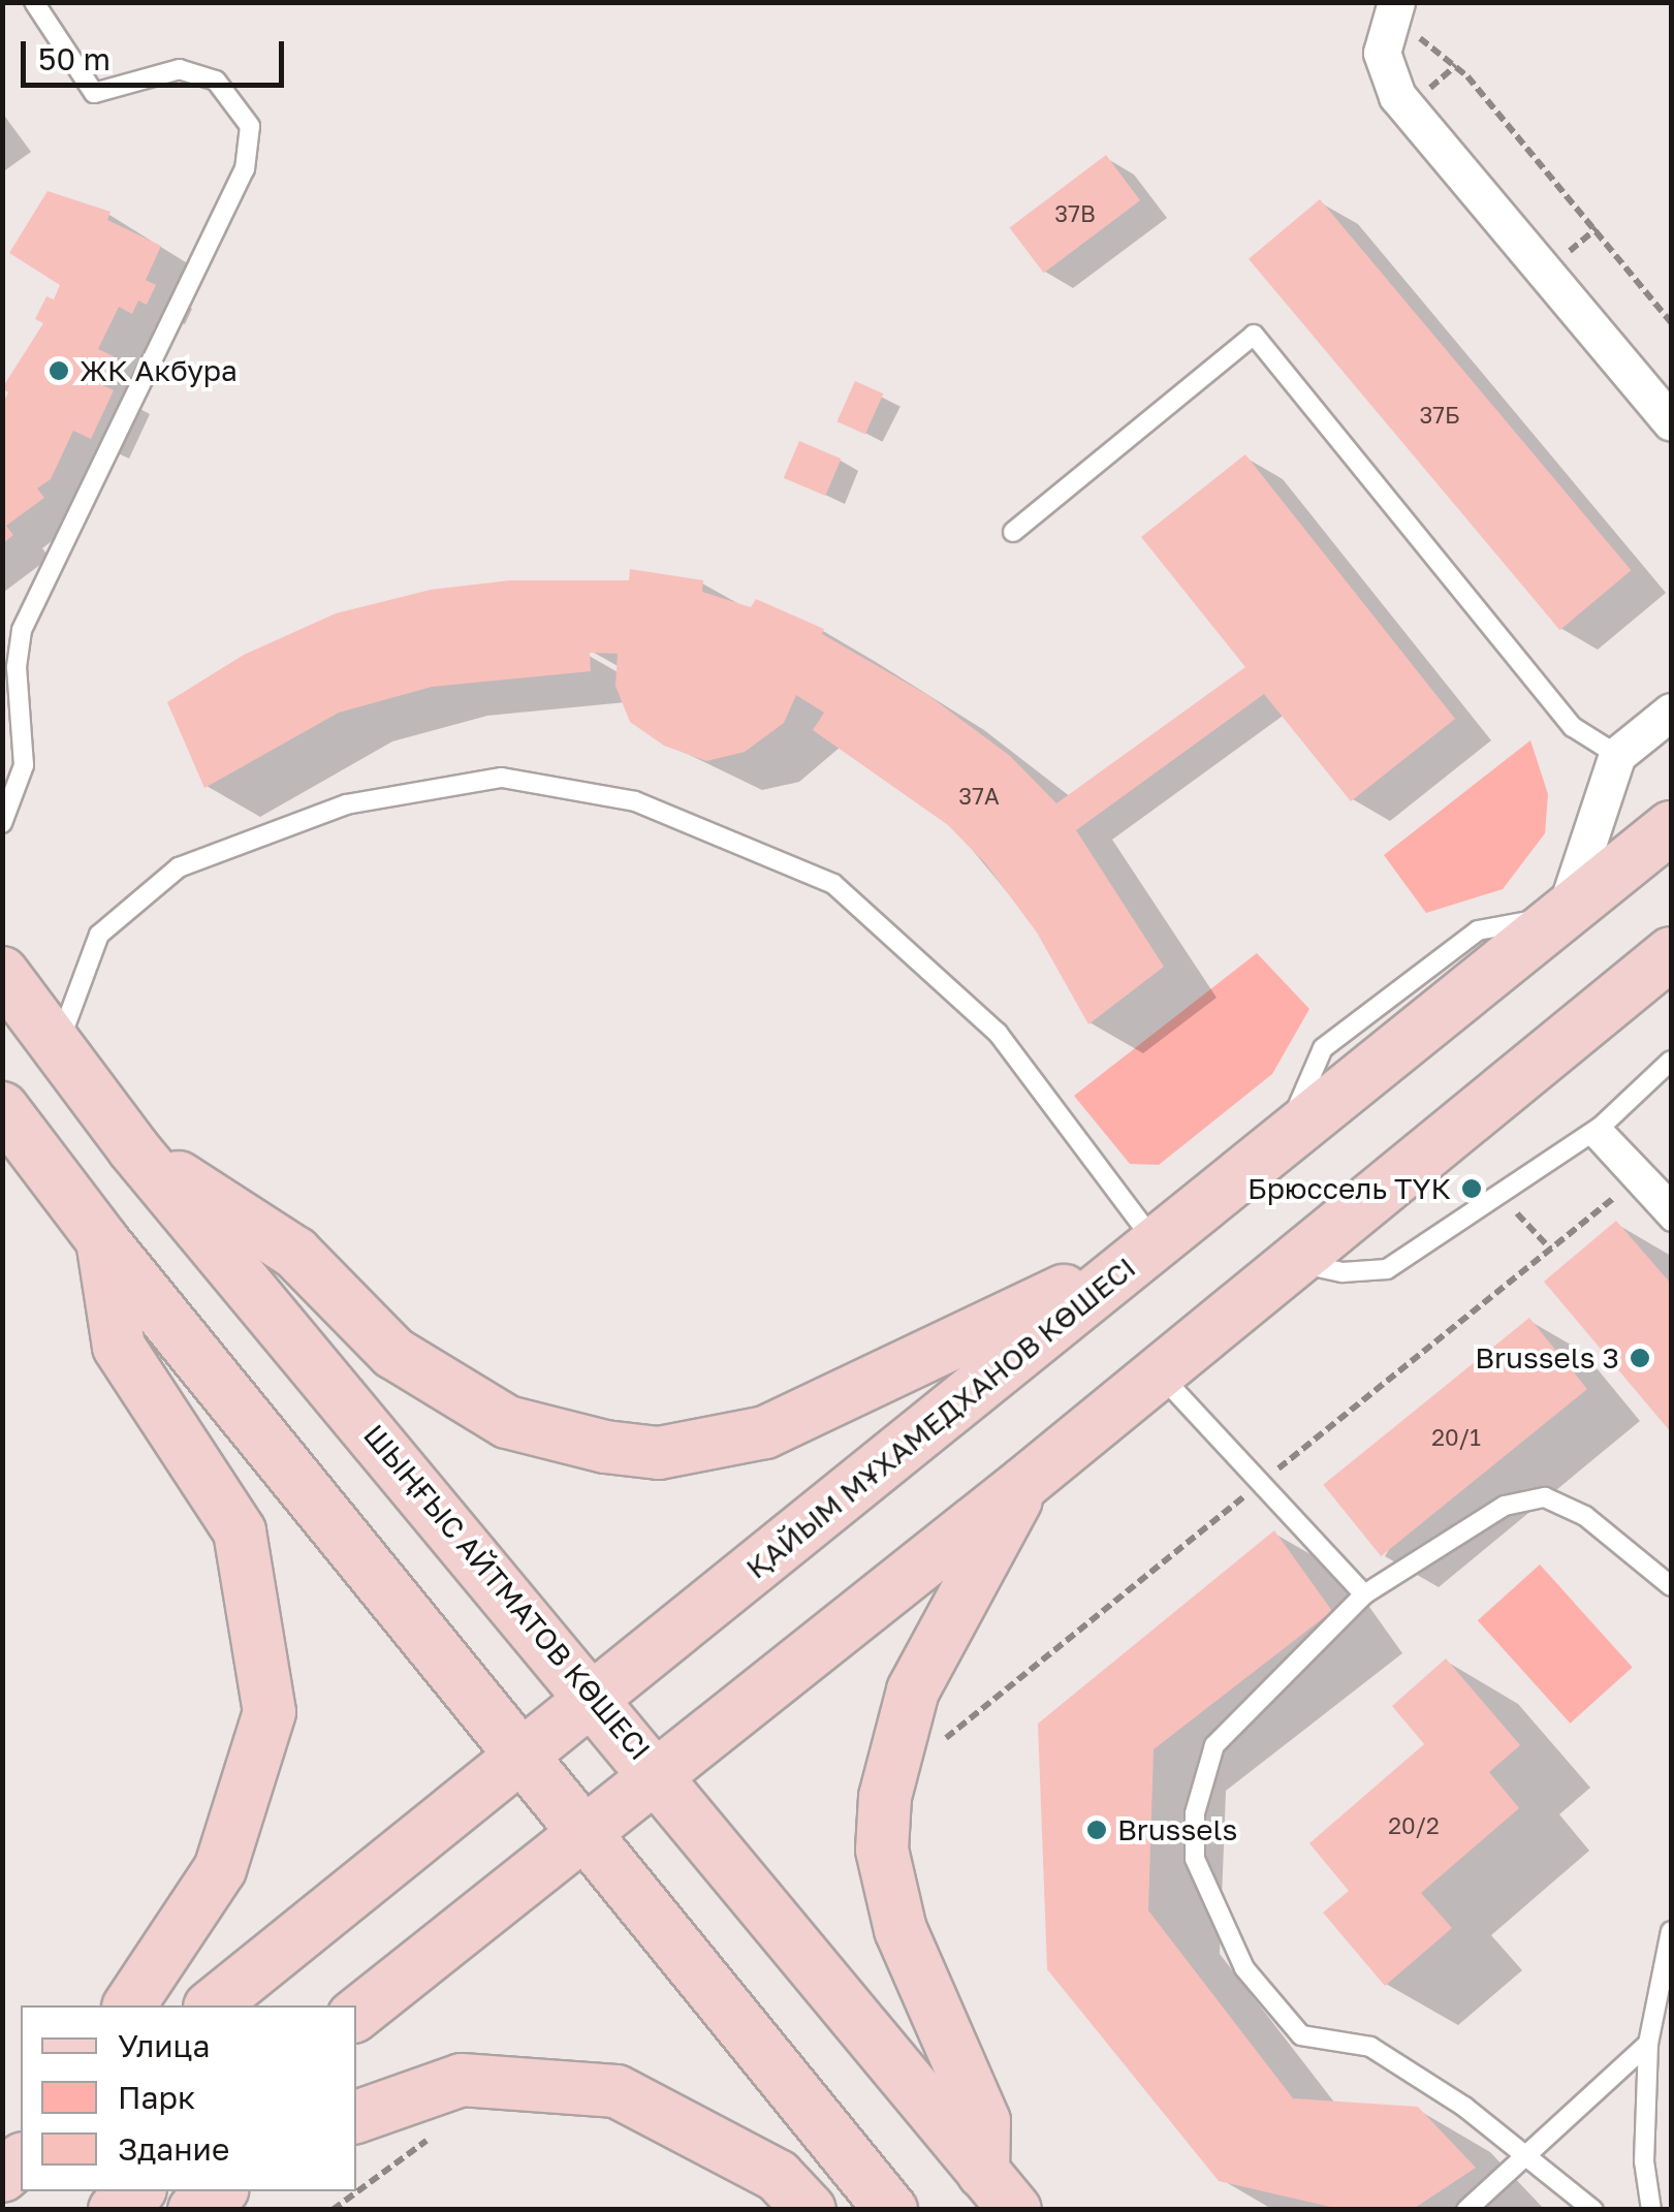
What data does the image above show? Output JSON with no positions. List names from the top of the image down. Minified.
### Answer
{"streets":{"main road":["ҚАЙЫМ МҰХАМЕДХАНОВ КӨШЕСІ","ШЫҢҒЫС АЙТМАТОВ КӨШЕСІ"]},"crossings":[["ҚАЙЫМ МҰХАМЕДХАНОВ КӨШЕСІ","ШЫҢҒЫС АЙТМАТОВ КӨШЕСІ"]],"places":["ЖК Акбура","Брюссель ТҮК","Brussels 3","Brussels"],"house_numbers":["37В","37Б","37А","20/1","20/2"],"legend":["Улица","Парк","Здание"],"scale_bar":"50 m"}
